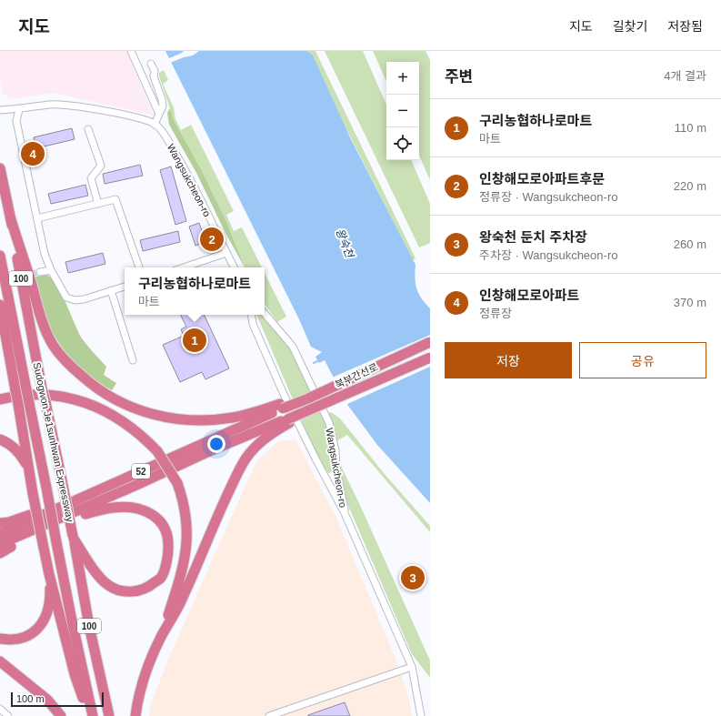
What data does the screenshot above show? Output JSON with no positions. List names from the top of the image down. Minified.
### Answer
{"streets":{"highway":["100","북부간선로","Sudogwon Je1sunhwan Expressway","52"],"street":["Wangsukcheon-ro"]},"crossings":[["북부간선로","52"]],"water":["왕숙천"],"scale_bar":"100 m","page":{"header":"지도","nav":["지도","길찾기","저장됨"],"heading":["주변","4개 결과"],"map_buttons":["+","−"],"list":[{"mark":"1","name":"구리농협하나로마트","note":"마트","value":"110 m"},{"mark":"2","name":"인창해모로아파트후문","note":"정류장 · Wangsukcheon-ro","value":"220 m"},{"mark":"3","name":"왕숙천 둔치 주차장","note":"주차장 · Wangsukcheon-ro","value":"260 m"},{"mark":"4","name":"인창해모로아파트","note":"정류장","value":"370 m"}],"pins":["4","2","1","3"],"popup":["구리농협하나로마트","마트"],"buttons":["저장","공유"],"scale":"100 m"}}
